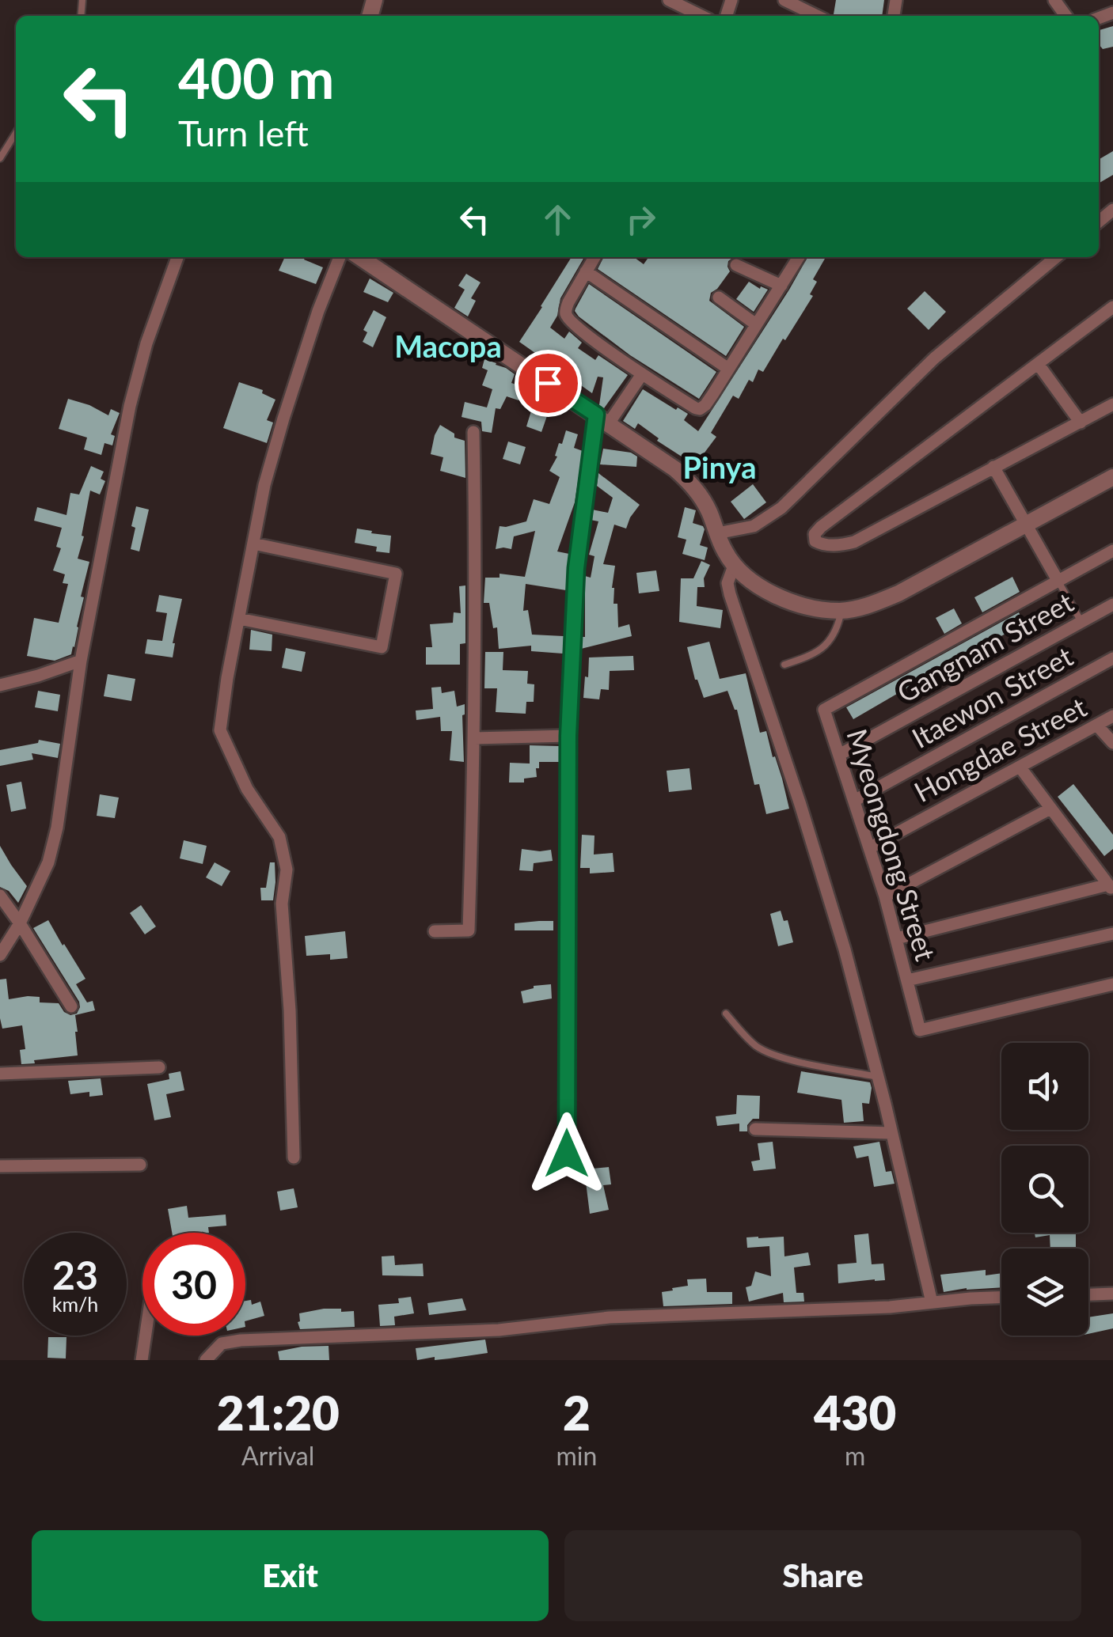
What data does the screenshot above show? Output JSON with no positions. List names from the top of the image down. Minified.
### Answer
{"streets":{"street":["Gangnam Street","Itaewon Street","Hongdae Street","Myeongdong Street"]},"crossings":[["Gangnam Street","Myeongdong Street"],["Itaewon Street","Myeongdong Street"],["Hongdae Street","Myeongdong Street"]],"districts":["Macopa","Pinya"],"page":{"turn":["400 m","Turn left"],"speed":"23 km/h","limit":"30","eta":["21:20","Arrival","2","min","430","m"],"buttons":["Exit","Share"]}}
